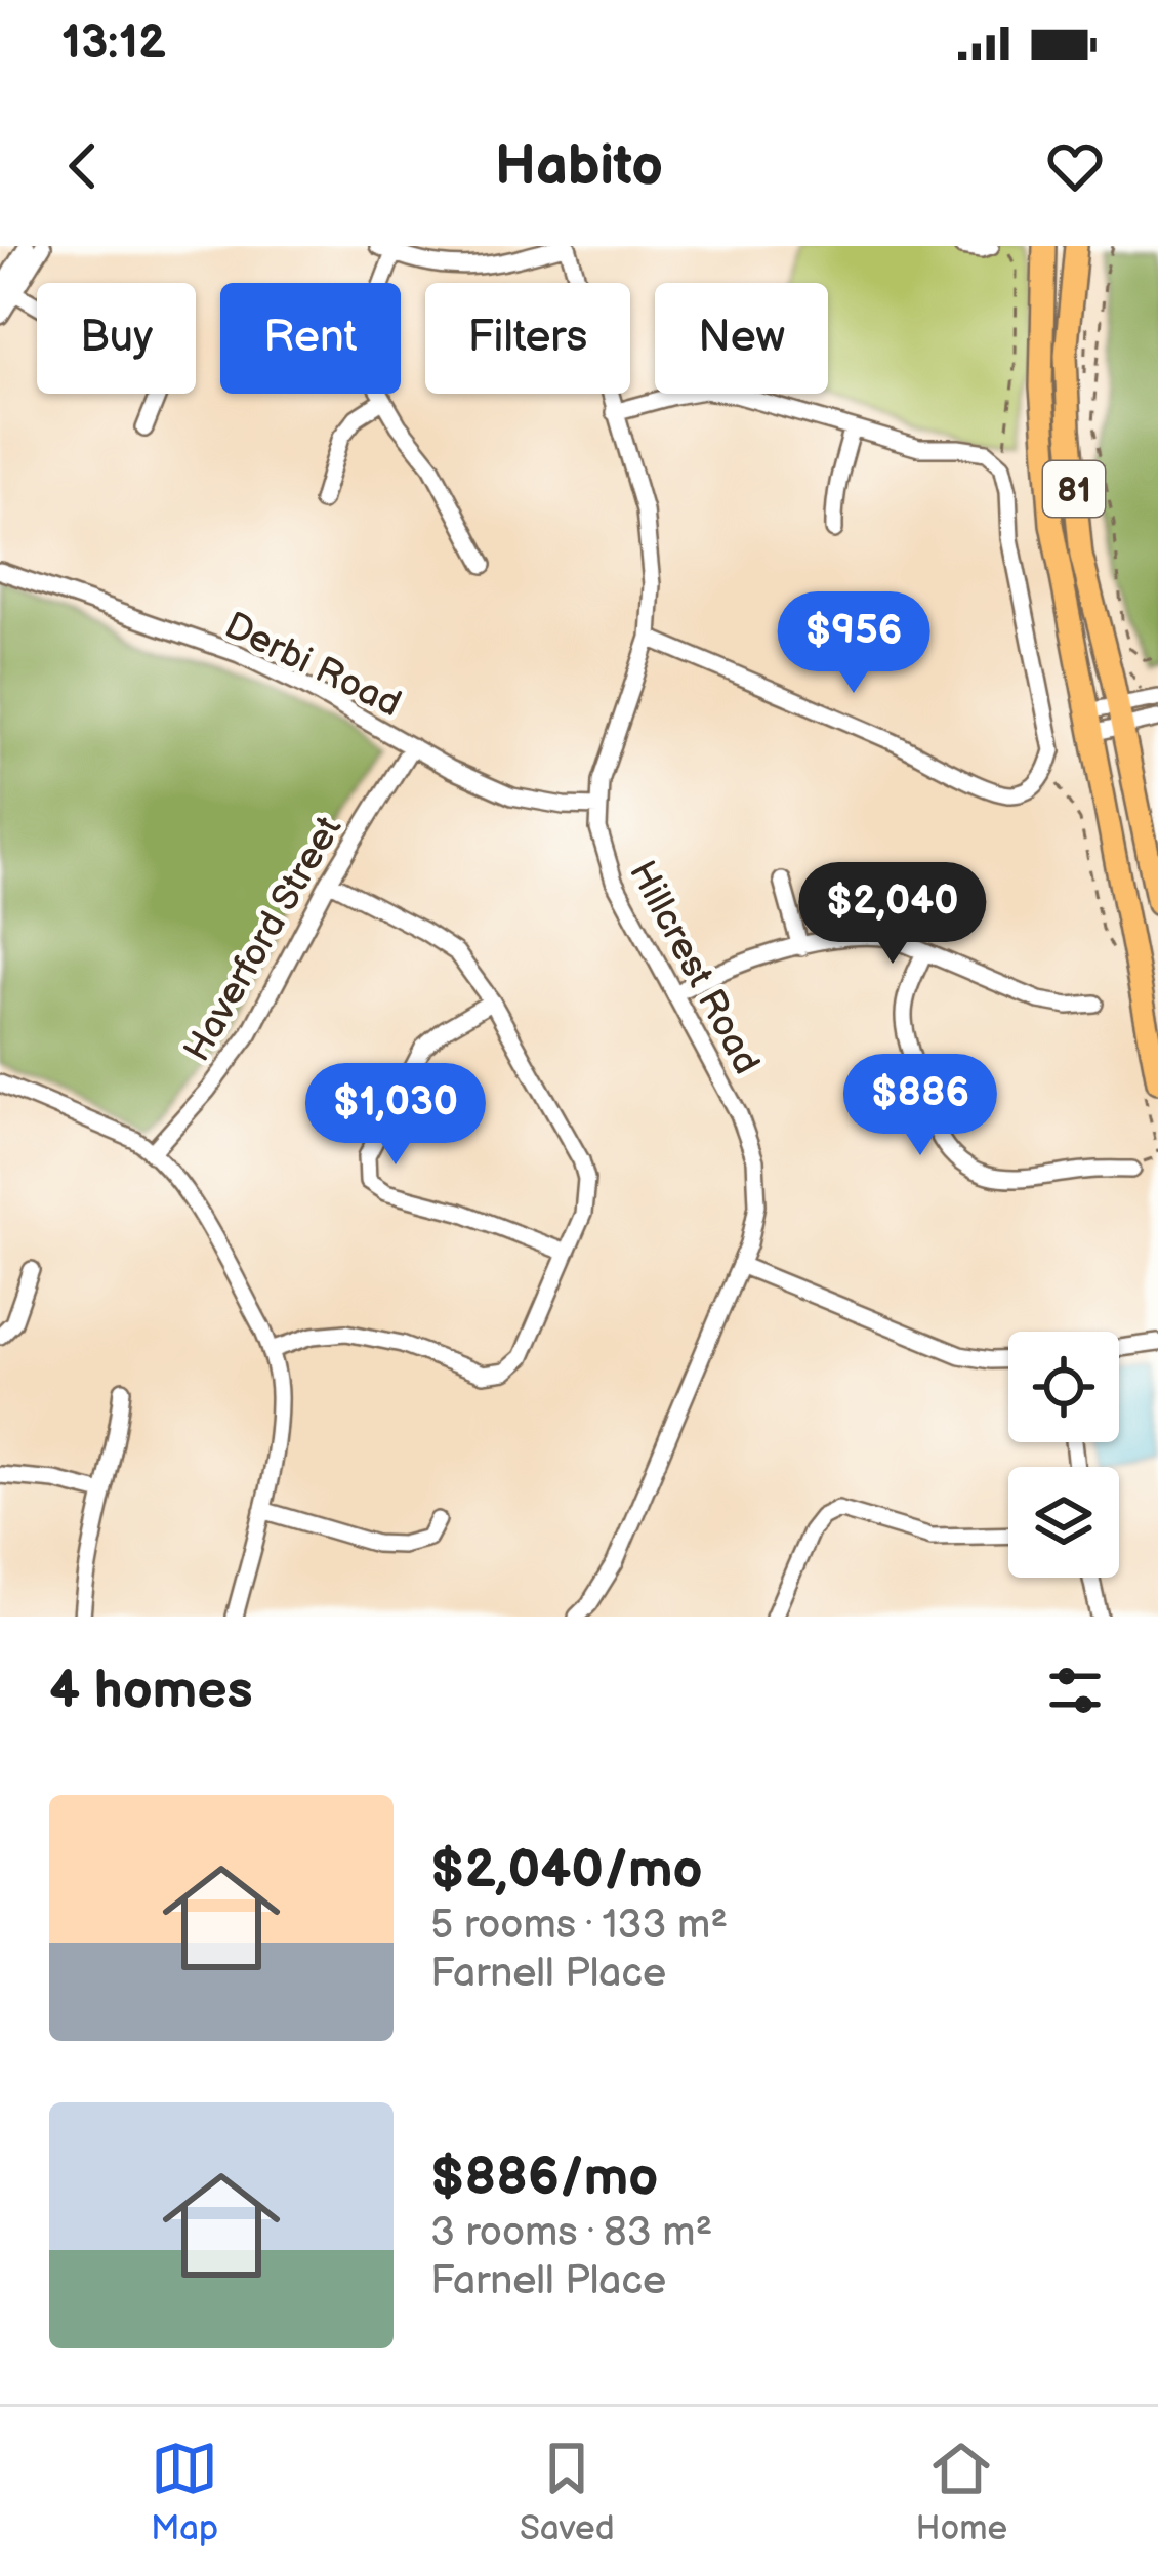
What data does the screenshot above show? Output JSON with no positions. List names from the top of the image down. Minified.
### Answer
{"streets":{"main road":["81"],"street":["Derbi Road","Haverford Street","Hillcrest Road"]},"crossings":[["Derbi Road","Haverford Street"],["Derbi Road","Hillcrest Road"]],"page":{"status":"13:12","header":"Habito","chip":["Buy","Rent","Filters","New"],"price":["$956","$2,040","$886","$1,030"],"heading":"4 homes","list":[{"name":"$2,040/mo","note":"5 rooms · 133 m² · Farnell Place"},{"name":"$886/mo","note":"3 rooms · 83 m² · Farnell Place"}],"tabs":["Map","Saved","Home"]}}
